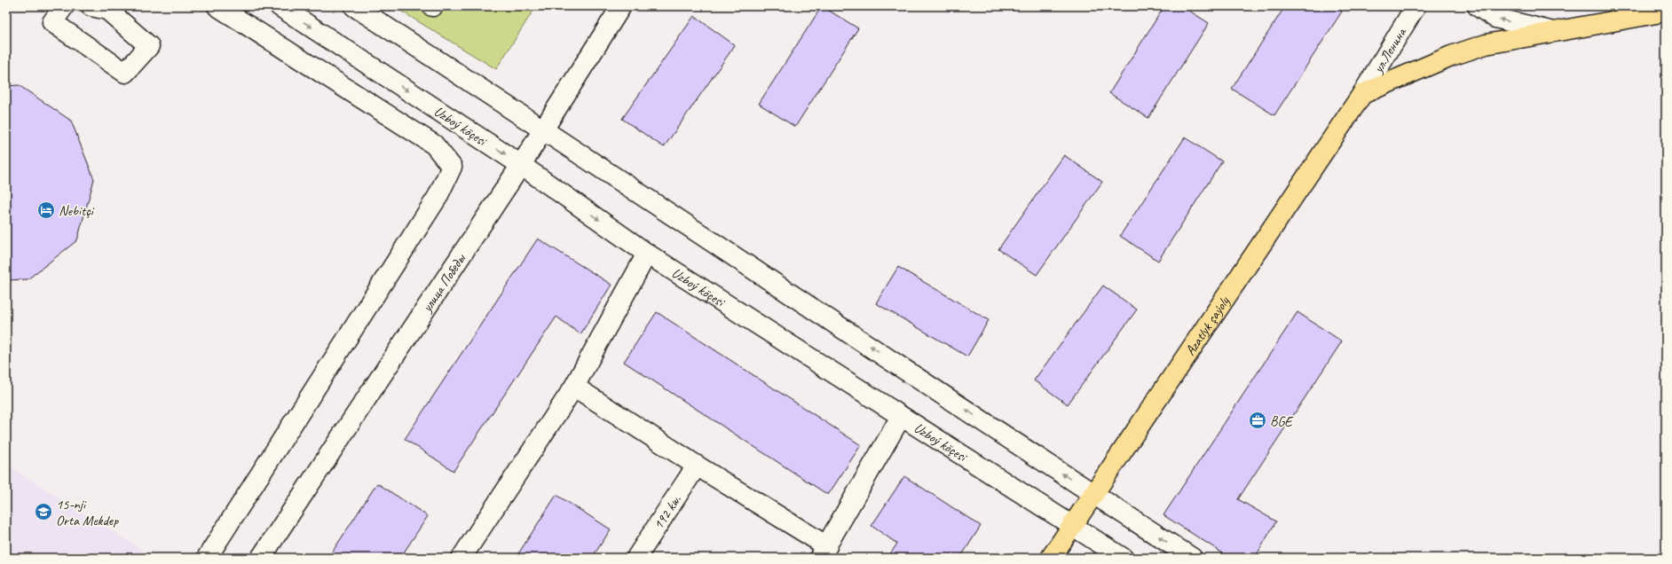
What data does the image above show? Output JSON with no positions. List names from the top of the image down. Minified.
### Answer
{"streets":{"main road":["Azatlyk şaýoly"],"street":["ул.Ленина","Uzboý köçesi","улица Победы","192 kw."]},"crossings":[["ул.Ленина","Azatlyk şaýoly"],["Uzboý köçesi","улица Победы"],["Uzboý köçesi","Azatlyk şaýoly"]],"places":{"hotel":["Nebitçi"],"office":["BGE"],"school or university":["15-nji Orta Mekdep"]}}
